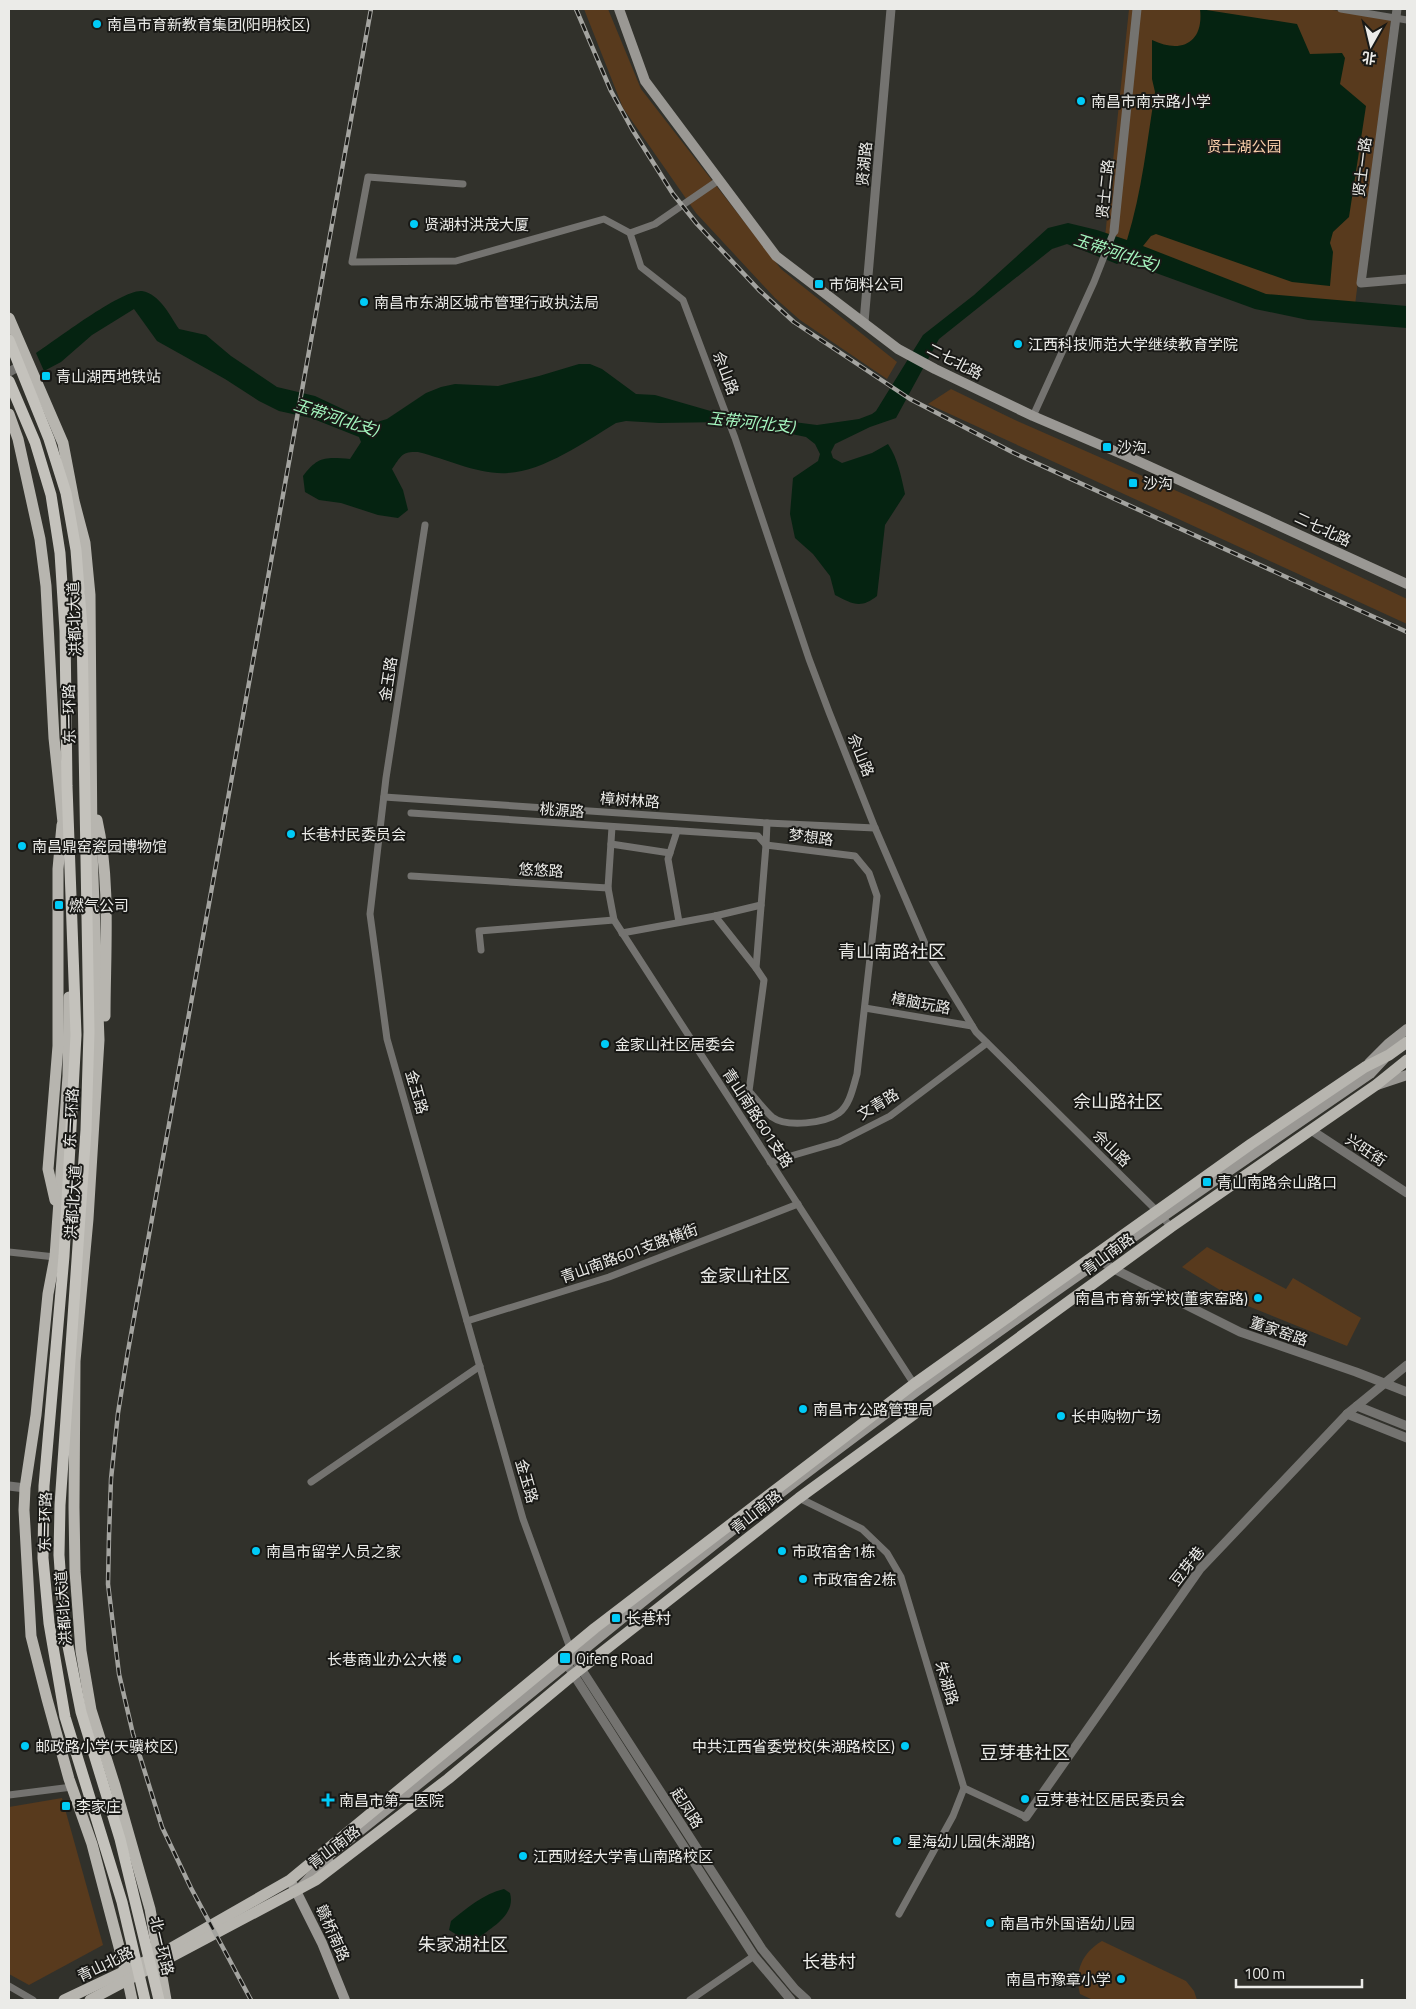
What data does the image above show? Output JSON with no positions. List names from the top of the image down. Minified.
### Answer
{"streets":{"highway":["东一环路","北一环路"],"main road":["二七北路","洪都北大道","青山南路","赣桥南路","青山北路"],"street":["贤湖路","贤士一路","贤士二路","佘山路","金玉路","樟树林路","桃源路","梦想路","悠悠路","樟脑玩路","文青路","青山南路601支路","兴旺街","青山南路601支路横街","董家窑路","豆芽巷","朱湖路","起凤路"]},"crossings":[["贤湖路","二七北路"],["贤士二路","二七北路"],["佘山路","樟树林路"],["佘山路","樟脑玩路"],["佘山路","文青路"],["佘山路","青山南路"],["洪都北大道","青山南路"],["洪都北大道","青山北路"],["金玉路","樟树林路"],["金玉路","青山南路601支路横街"],["金玉路","青山南路"],["金玉路","起凤路"],["东一环路","北一环路"],["桃源路","梦想路"],["梦想路","樟脑玩路"],["文青路","青山南路601支路"],["青山南路601支路","青山南路601支路横街"],["青山南路601支路","青山南路"],["兴旺街","青山南路"],["青山南路","董家窑路"],["青山南路","朱湖路"],["青山南路","起凤路"],["青山南路","赣桥南路"],["青山南路","青山北路"],["董家窑路","豆芽巷"]],"districts":["青山南路社区","佘山路社区","金家山社区","豆芽巷社区","朱家湖社区","长巷村"],"water":["玉带河(北支)"],"parks":["贤士湖公园"],"places":{"other":["南昌市育新教育集团(阳明校区)","南昌市南京路小学","贤湖村洪茂大厦","南昌市东湖区城市管理行政执法局","江西科技师范大学继续教育学院","长巷村民委员会","南昌鼎窑瓷园博物馆","金家山社区居委会","南昌市育新学校(董家窑路)","南昌市公路管理局","长申购物广场","南昌市留学人员之家","市政宿舍1栋","市政宿舍2栋","长巷商业办公大楼","邮政路小学(天骥校区)","中共江西省委党校(朱湖路校区)","豆芽巷社区居民委员会","星海幼儿园(朱湖路)","江西财经大学青山南路校区","南昌市外国语幼儿园","南昌市豫章小学"],"transit":["市饲料公司","青山湖西地铁站","沙沟.","沙沟","燃气公司","青山南路佘山路口","长巷村","Qifeng Road","李家庄"],"health":["南昌市第一医院"]},"scale_bar":"100 m","north":"bottom"}
